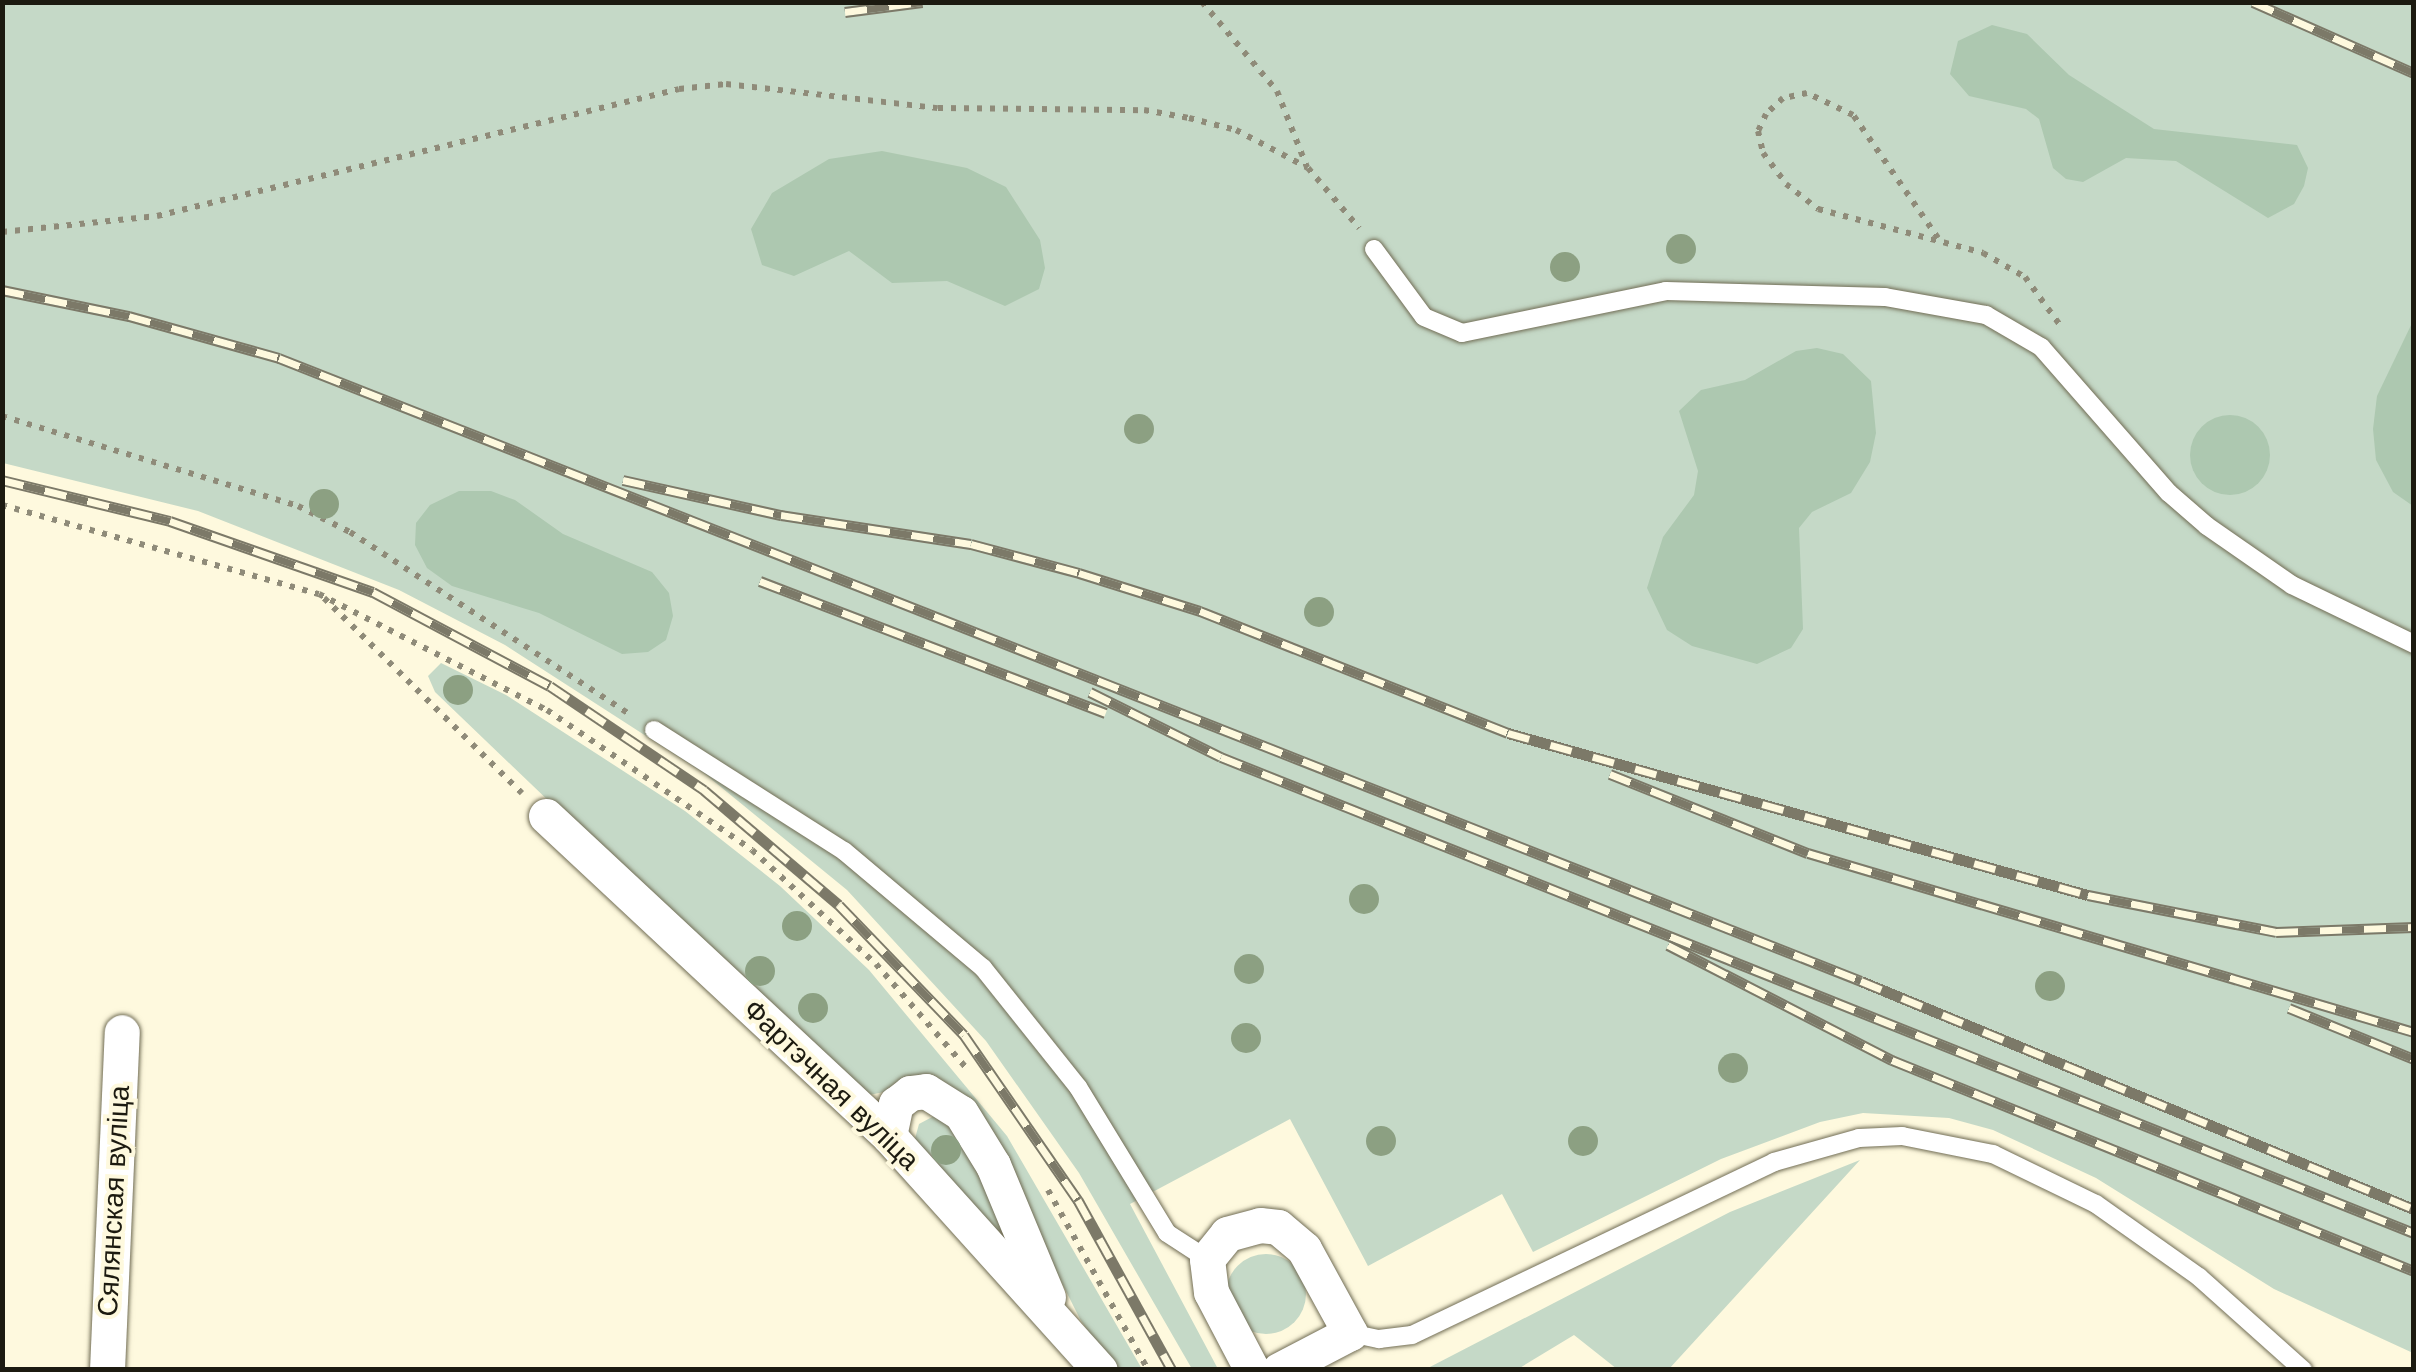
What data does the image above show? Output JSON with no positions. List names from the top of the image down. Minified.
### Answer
{"streets":{"street":["Фартэчная вуліца","Сялянская вуліца"]}}
